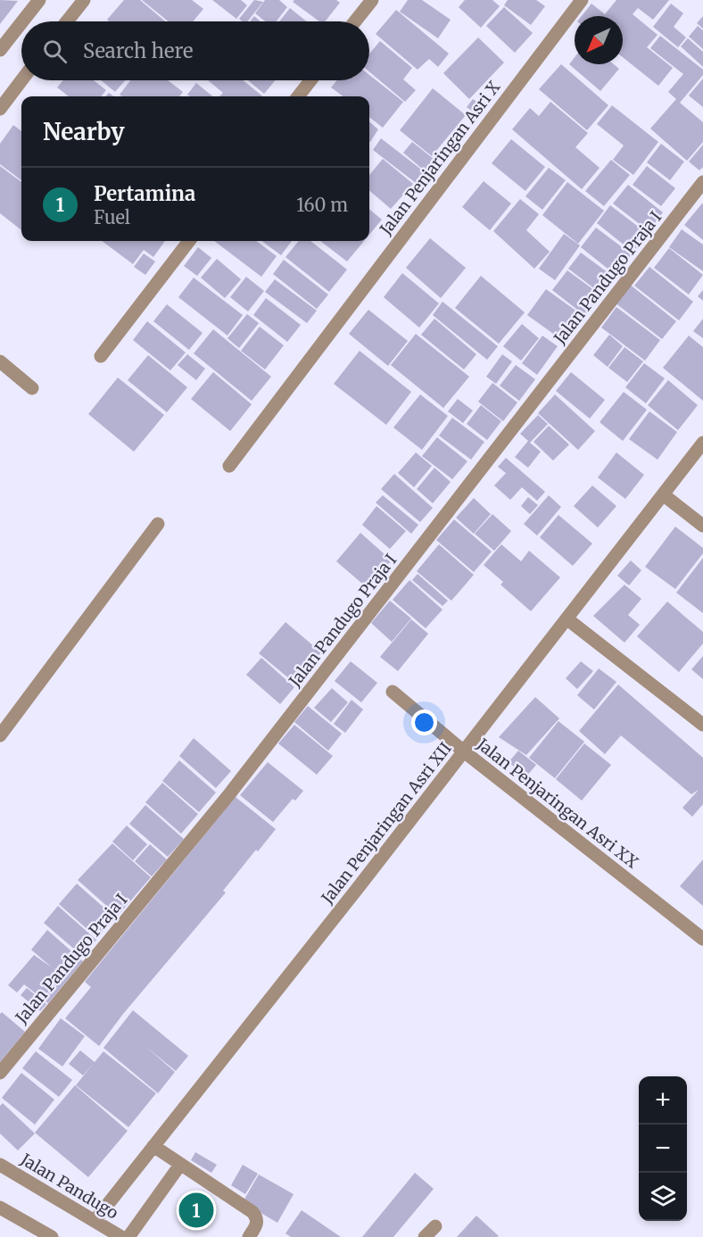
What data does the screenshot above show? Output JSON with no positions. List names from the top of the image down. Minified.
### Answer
{"streets":{"street":["Jalan Penjaringan Asri X","Jalan Pandugo Praja I","Jalan Penjaringan Asri XX","Jalan Penjaringan Asri XII","Jalan Pandugo"]},"crossings":[["Jalan Penjaringan Asri XX","Jalan Penjaringan Asri XII"],["Jalan Penjaringan Asri XII","Jalan Pandugo"]],"north":"bottom left","page":{"search":"Search here","heading":"Nearby","list":[{"mark":"1","name":"Pertamina","note":"Fuel","value":"160 m"}],"map_buttons":["+","−"],"pins":"1"}}
